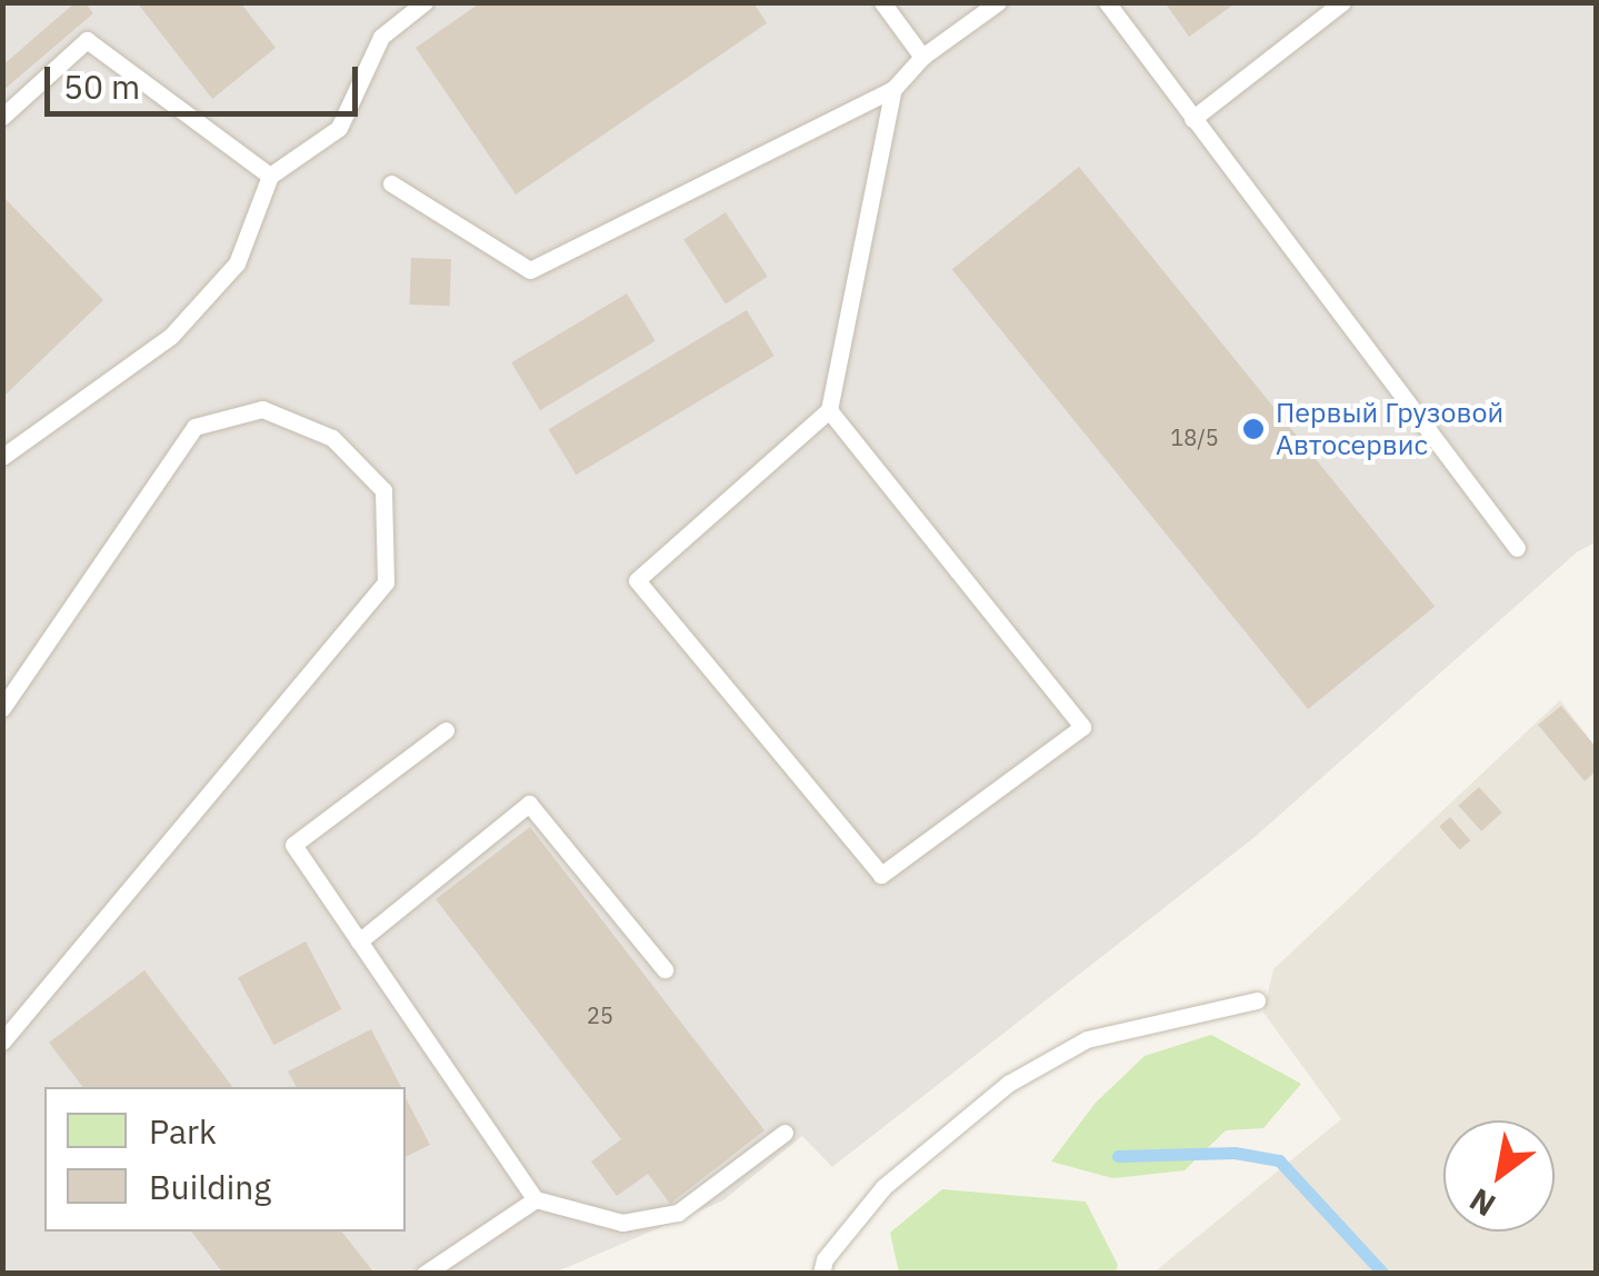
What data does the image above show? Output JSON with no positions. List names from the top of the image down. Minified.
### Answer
{"places":["Первый Грузовой Автосервис"],"house_numbers":["18/5","25"],"legend":["Park","Building"],"scale_bar":"50 m","north":"bottom left"}
